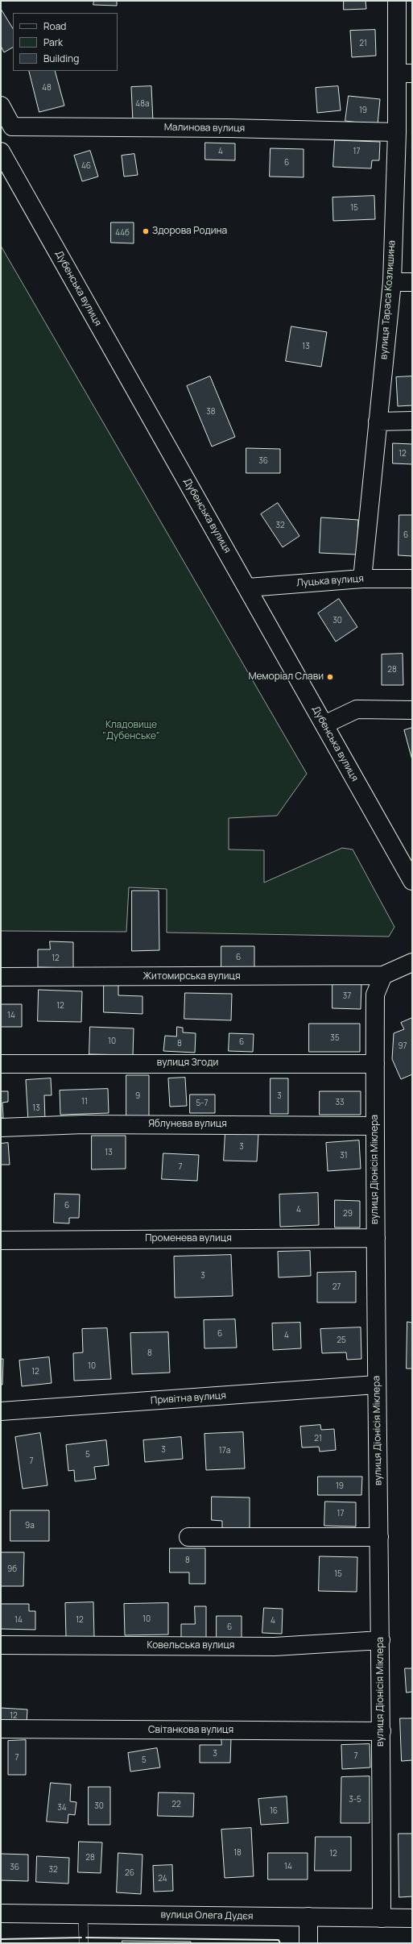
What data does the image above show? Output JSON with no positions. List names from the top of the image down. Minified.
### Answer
{"streets":{"street":["Малинова вулиця","Дубенська вулиця","вулиця Тараса Козлишина","Луцька вулиця","Житомирська вулиця","вулиця Згоди","Яблунева вулиця","вулиця Діонісія Міклера","Променева вулиця","Привітна вулиця","Ковельська вулиця","Світанкова вулиця","вулиця Олега Дудєя"]},"crossings":[["Малинова вулиця","вулиця Тараса Козлишина"],["Дубенська вулиця","Луцька вулиця"],["вулиця Тараса Козлишина","Луцька вулиця"],["Житомирська вулиця","вулиця Діонісія Міклера"],["вулиця Згоди","вулиця Діонісія Міклера"],["Яблунева вулиця","вулиця Діонісія Міклера"],["вулиця Діонісія Міклера","Променева вулиця"],["вулиця Діонісія Міклера","Привітна вулиця"],["вулиця Діонісія Міклера","Ковельська вулиця"],["вулиця Діонісія Міклера","Світанкова вулиця"],["вулиця Діонісія Міклера","вулиця Олега Дудєя"]],"parks":["Кладовище \"Дубенське\""],"places":["Здорова Родина","Меморіал Слави"],"house_numbers":["21","48","48а","19","4","17","6","46","15","44б","13","38","12","36","32","6","30","28","6","12","37","12","14","35","10","6","8","97","9","3","11","33","5-7","13","3","13","31","7","6","4","29","3","27","6","4","25","8","10","12","21","3","17а","5","7","19","17","9а","8","9б","15","10","14","12","4","6","12","3","7","7","5","3-5","22","30","34","16","18","12","28","14","36","32","26","24"],"legend":["Road","Park","Building"]}
